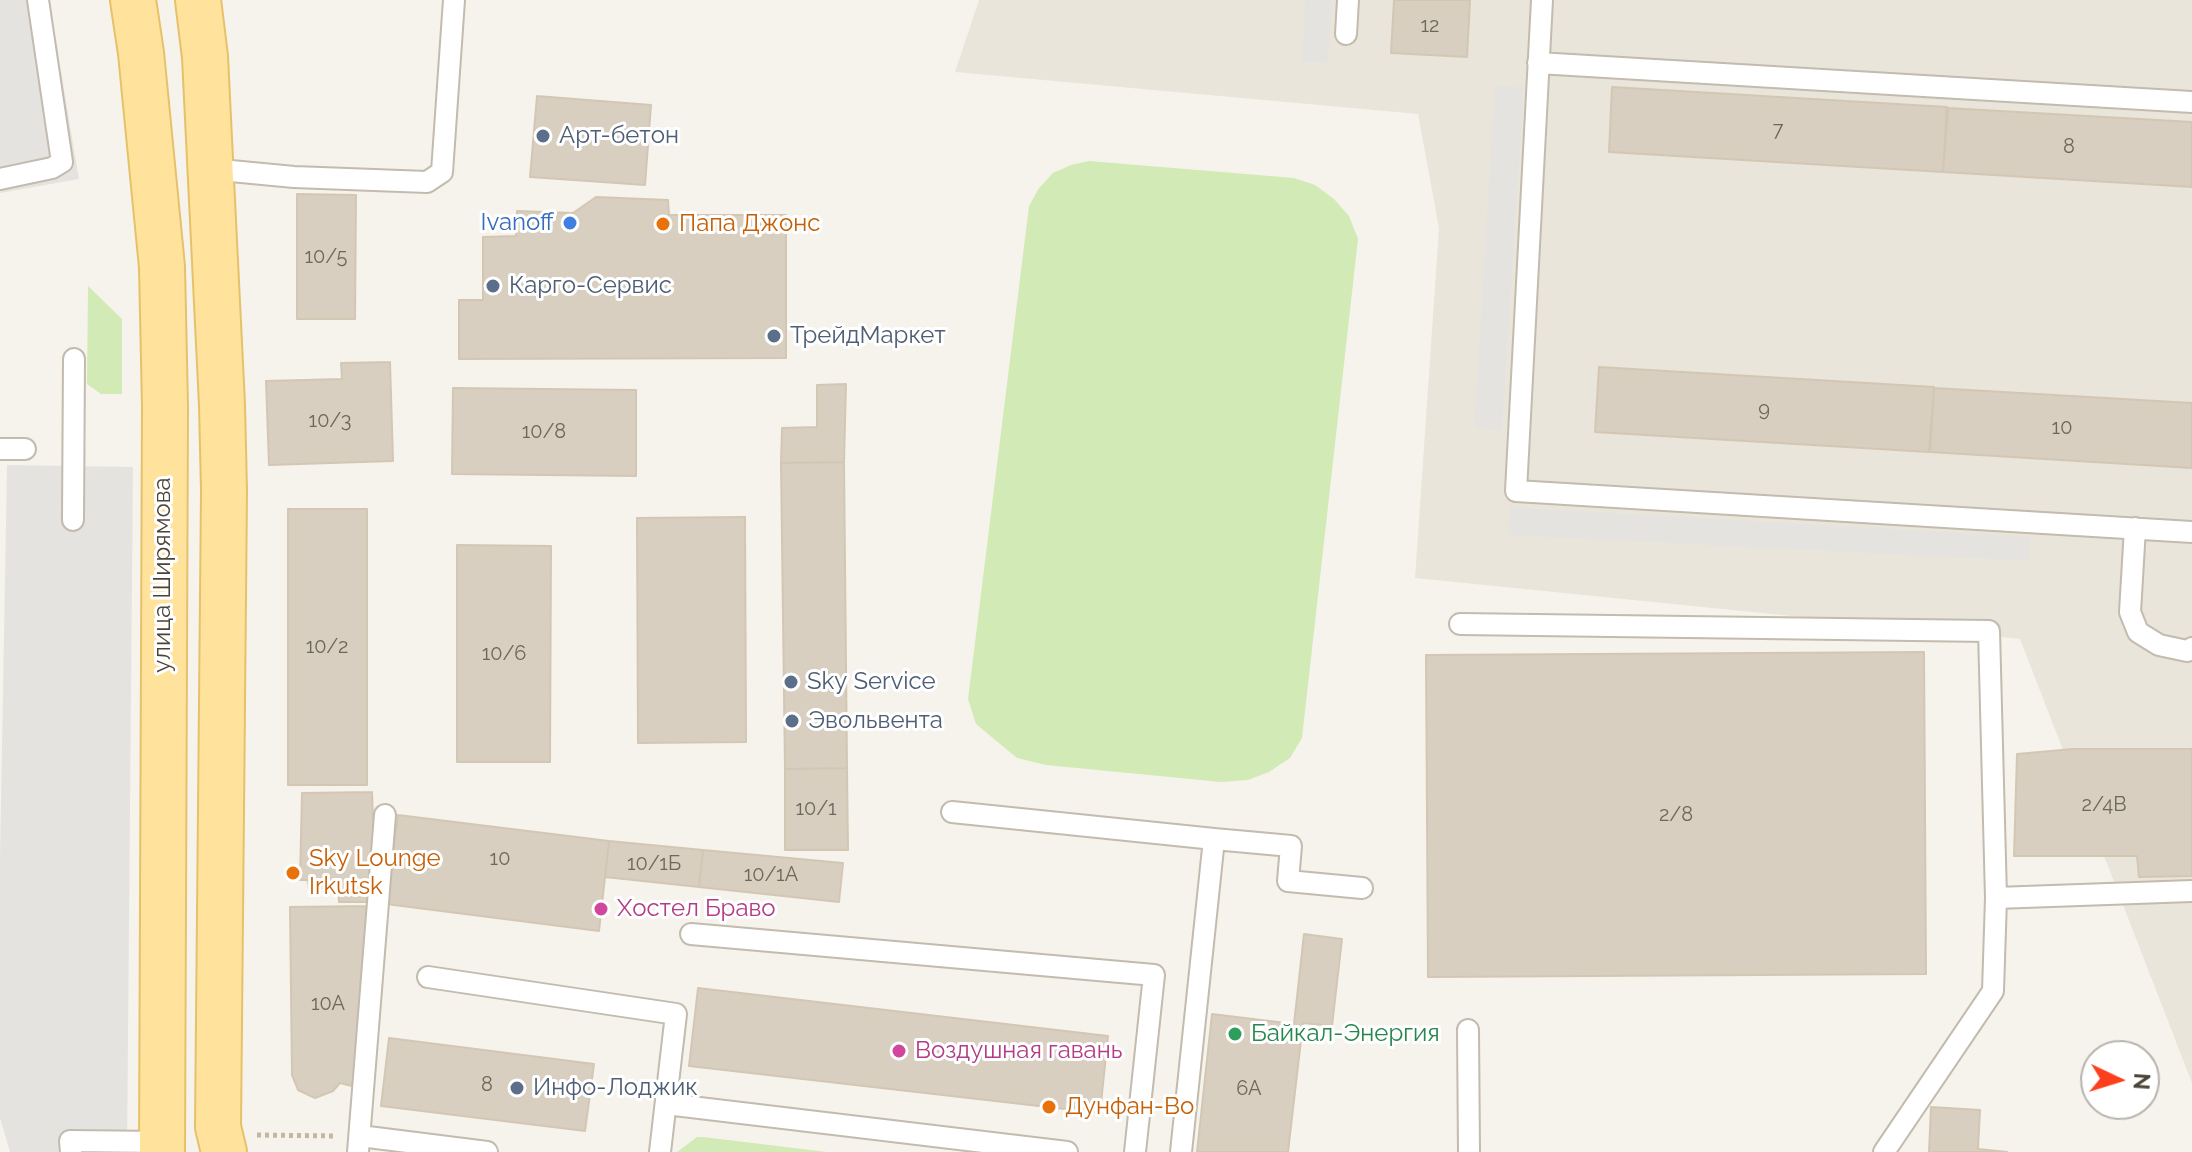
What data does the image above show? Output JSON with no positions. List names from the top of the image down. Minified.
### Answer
{"streets":{"main road":["улица Ширямова"]},"places":["Арт-бетон","Ivanoff","Папа Джонс","Карго-Сервис","ТрейдМаркет","Sky Service","Эвольвента","Sky Lounge Irkutsk","Хостел Браво","Байкал-Энергия","Воздушная гавань","Инфо-Лоджик","Дунфан-Во"],"house_numbers":["12","7","8","10/5","9","10/3","10","10/8","10/2","10/6","2/4В","10/1","2/8","10","10/1Б","10/1А","10А","8","6А"],"north":"right"}
